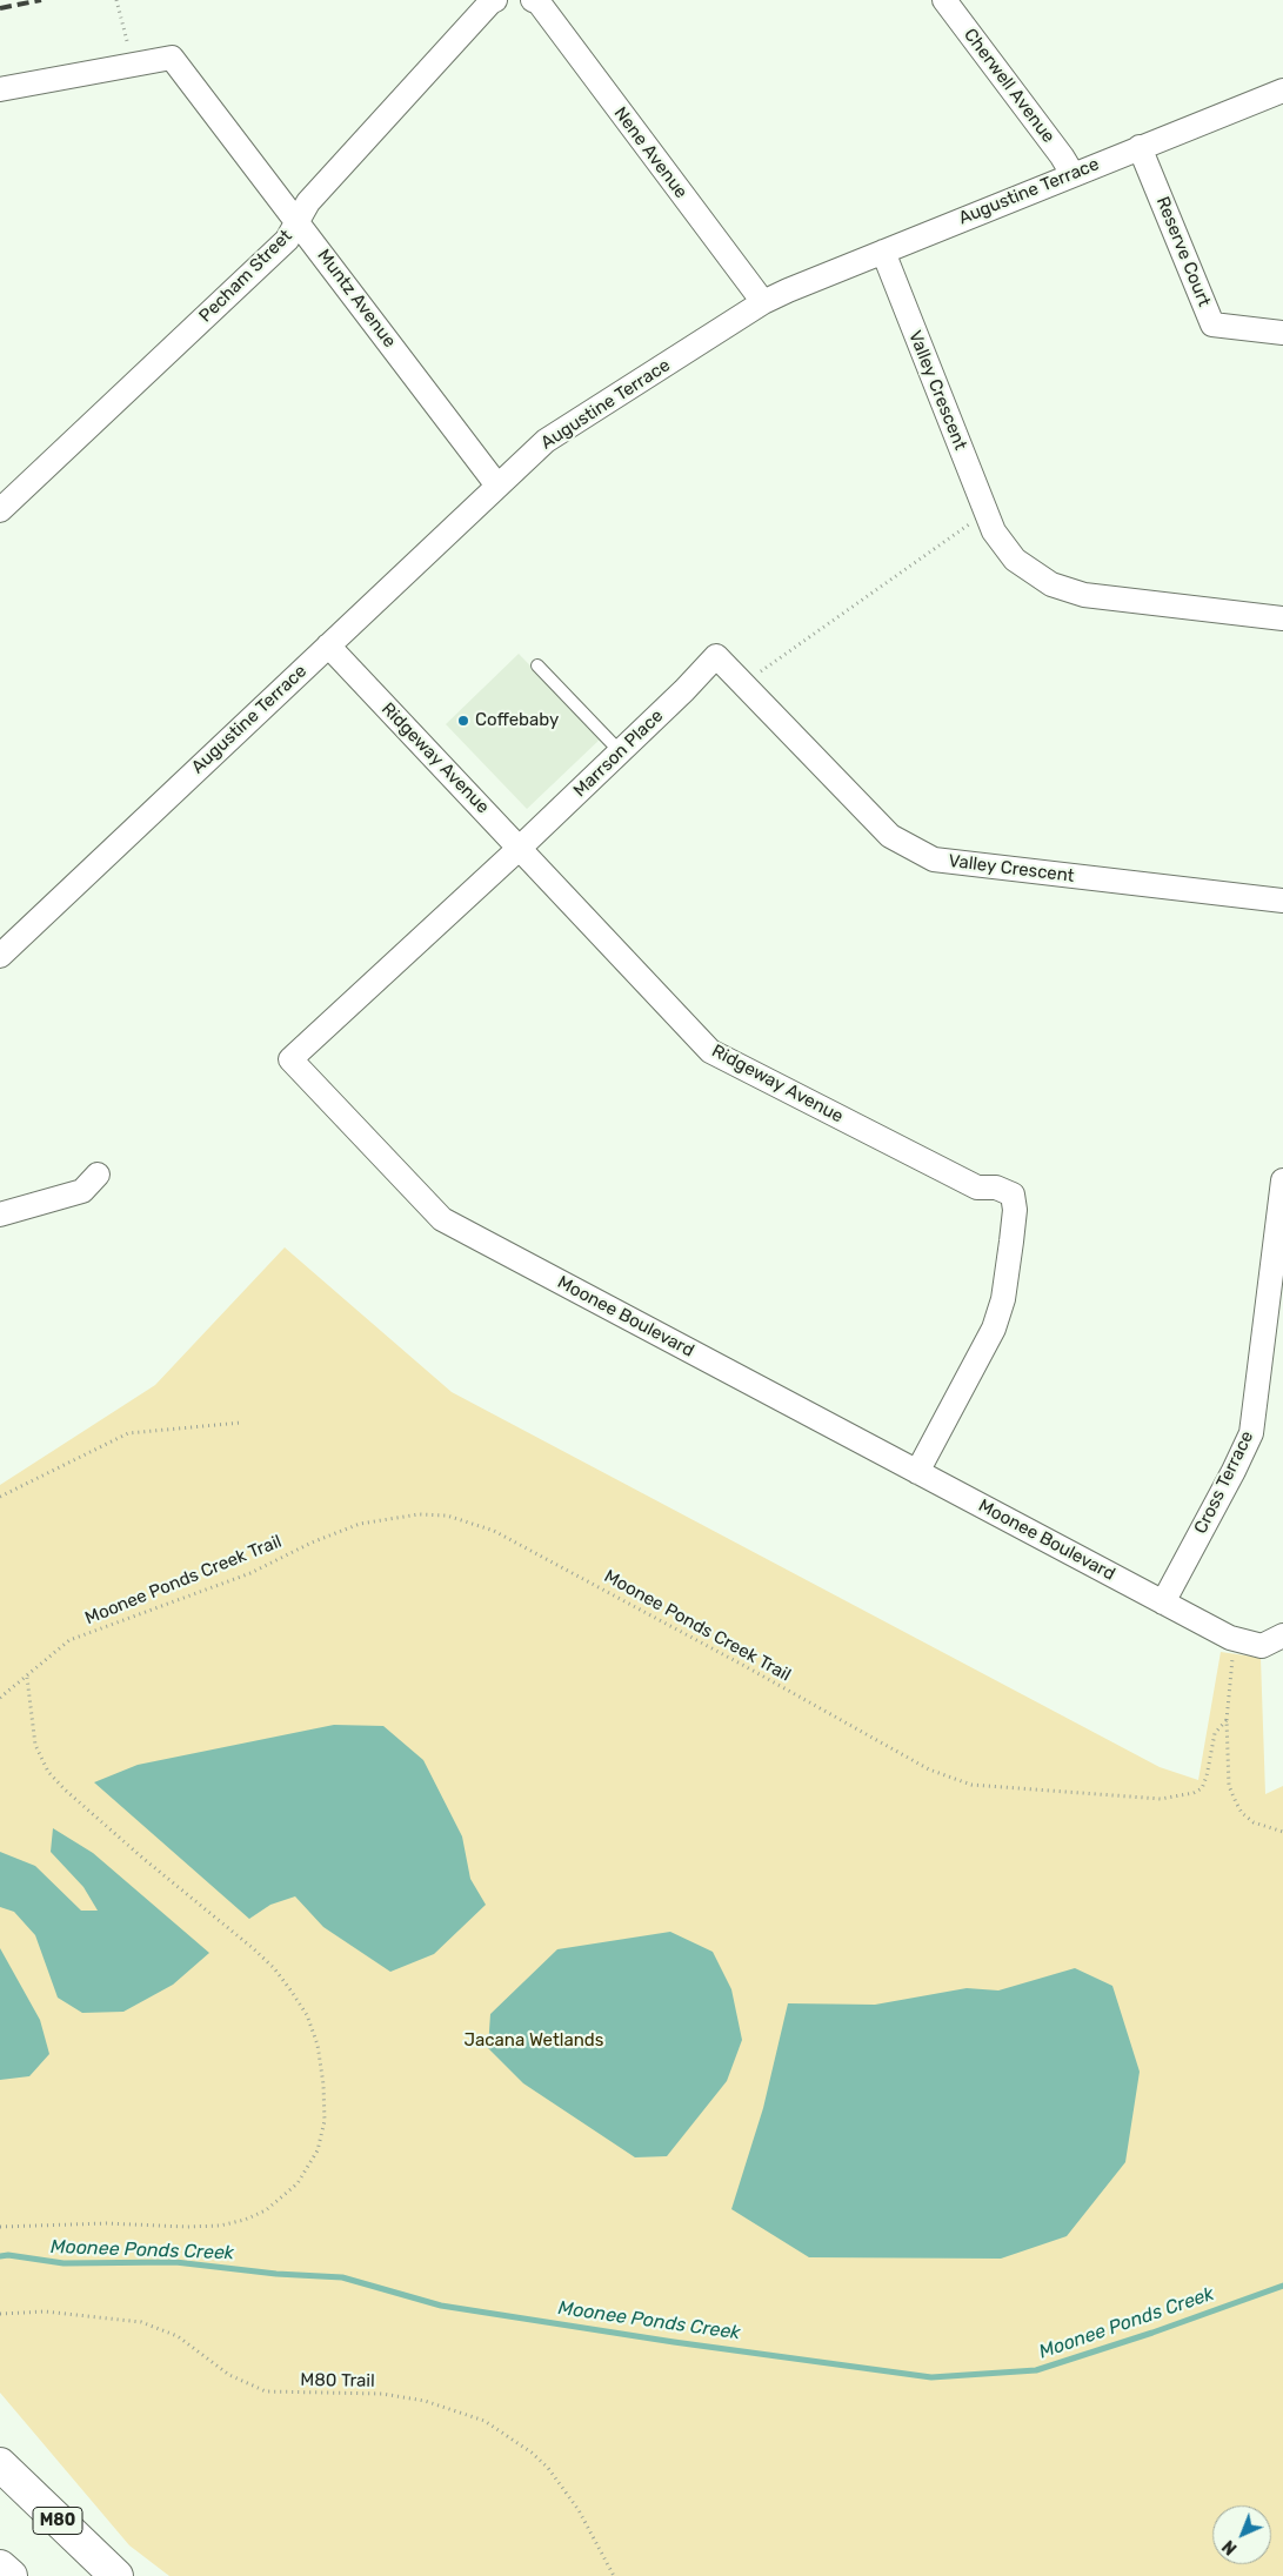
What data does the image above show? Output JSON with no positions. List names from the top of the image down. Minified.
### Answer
{"streets":{"highway":["M80"],"street":["Cherwell Avenue","Nene Avenue","Augustine Terrace","Reserve Court","Pecham Street","Muntz Avenue","Valley Crescent","Marrson Place","Ridgeway Avenue","Moonee Boulevard","Cross Terrace"],"path":["Moonee Ponds Creek Trail","M80 Trail"]},"crossings":[["Cherwell Avenue","Augustine Terrace"],["Nene Avenue","Augustine Terrace"],["Augustine Terrace","Reserve Court"],["Augustine Terrace","Muntz Avenue"],["Augustine Terrace","Valley Crescent"],["Augustine Terrace","Ridgeway Avenue"],["Pecham Street","Muntz Avenue"],["Valley Crescent","Marrson Place"],["Marrson Place","Ridgeway Avenue"],["Marrson Place","Moonee Boulevard"],["Ridgeway Avenue","Moonee Boulevard"],["Moonee Boulevard","Cross Terrace"]],"water":["Moonee Ponds Creek"],"parks":["Jacana Wetlands"],"places":["Coffebaby"],"north":"bottom left"}
